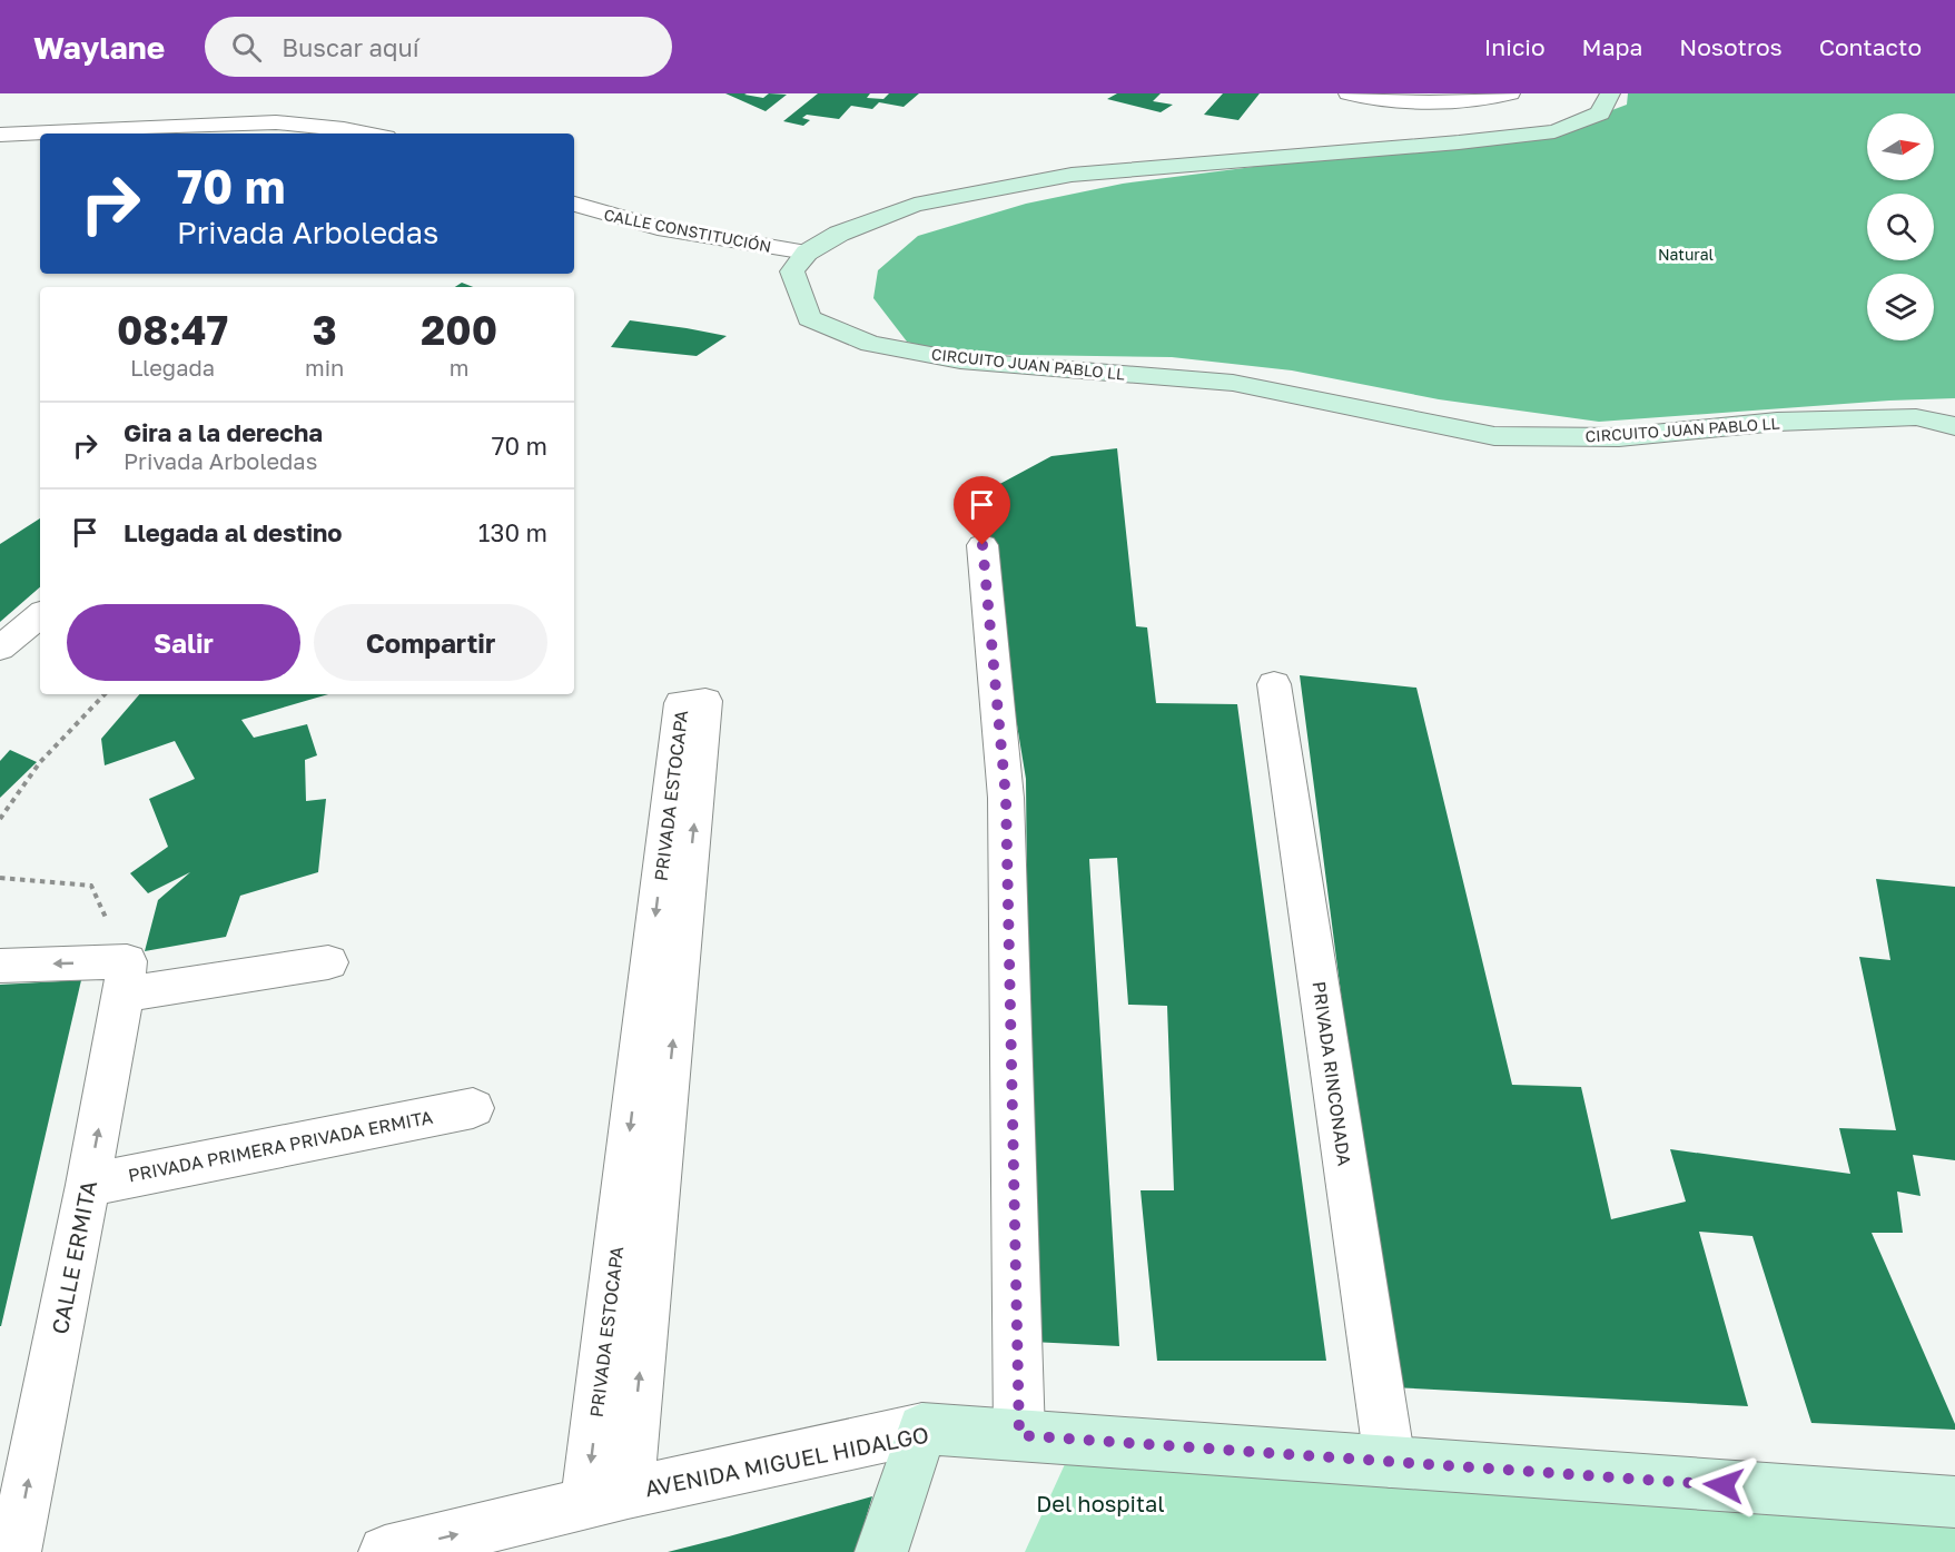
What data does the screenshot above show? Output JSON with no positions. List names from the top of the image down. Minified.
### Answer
{"streets":{"main road":["CIRCUITO JUAN PABLO LL","AVENIDA MIGUEL HIDALGO"],"street":["CALLE CONSTITUCIÓN","PRIVADA ESTOCAPA","PRIVADA RINCONADA","PRIVADA PRIMERA PRIVADA ERMITA","CALLE ERMITA"]},"crossings":[["CALLE CONSTITUCIÓN","CIRCUITO JUAN PABLO LL"],["PRIVADA ESTOCAPA","AVENIDA MIGUEL HIDALGO"],["PRIVADA RINCONADA","AVENIDA MIGUEL HIDALGO"],["PRIVADA PRIMERA PRIVADA ERMITA","CALLE ERMITA"]],"one_way":["CALLE ERMITA"],"parks":["Natural","Del hospital"],"north":"right","page":{"header":"Waylane","search":"Buscar aquí","nav":["Inicio","Mapa","Nosotros","Contacto"],"turn":["70 m","Privada Arboledas"],"eta":["08:47","Llegada","3","min","200","m"],"list":[{"name":"Gira a la derecha","note":"Privada Arboledas","value":"70 m"},{"name":"Llegada al destino","value":"130 m"}],"buttons":["Salir","Compartir"]}}
